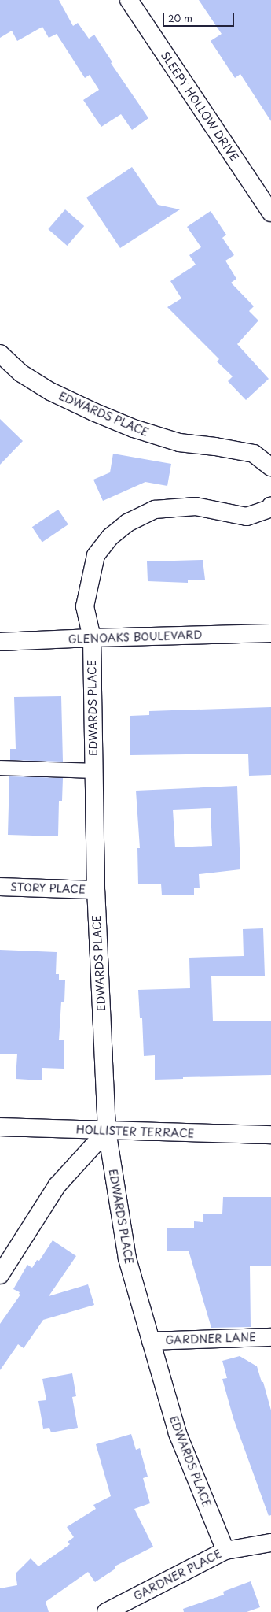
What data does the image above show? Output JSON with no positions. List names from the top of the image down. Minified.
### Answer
{"streets":{"street":["SLEEPY HOLLOW DRIVE","EDWARDS PLACE","GLENOAKS BOULEVARD","STORY PLACE","HOLLISTER TERRACE","GARDNER LANE","GARDNER PLACE"]},"crossings":[["EDWARDS PLACE","GLENOAKS BOULEVARD"],["EDWARDS PLACE","STORY PLACE"],["EDWARDS PLACE","HOLLISTER TERRACE"],["EDWARDS PLACE","GARDNER LANE"],["EDWARDS PLACE","GARDNER PLACE"]],"scale_bar":"20 m"}
